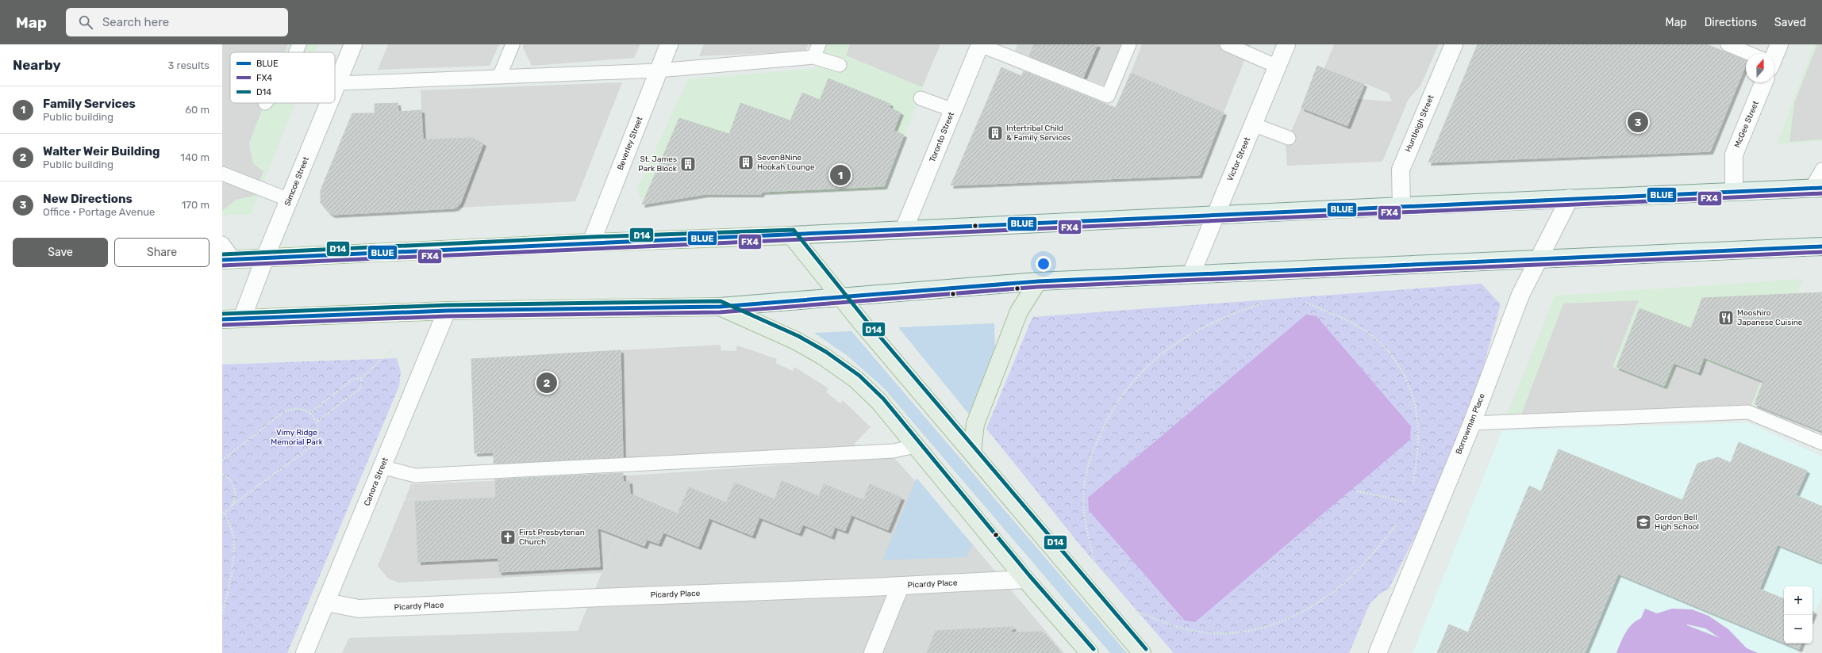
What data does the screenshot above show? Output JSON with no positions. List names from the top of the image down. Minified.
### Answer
{"streets":{"street":["Huntleigh Street","McGee Street","Toronto Street","Beverley Street","Victor Street","Simcoe Street","Borrowman Place","Canora Street","Picardy Place"]},"crossings":[["Canora Street","Picardy Place"]],"parks":["Vimy Ridge Memorial Park"],"places":{"building":["Intertribal Child & Family Services","Seven8Nine Hookah Lounge","St. James Park Block"],"restaurant":["Mooshiro Japanese Cuisine"],"school or university":["Gordon Bell High School"],"church":["First Presbyterian Church"]},"lines":["transit line BLUE","transit line FX4","transit line D14"],"legend":["BLUE","FX4","D14"],"north":"top","page":{"header":"Map","search":"Search here","nav":["Map","Directions","Saved"],"heading":["Nearby","3 results"],"list":[{"mark":"1","name":"Family Services","note":"Public building","value":"60 m"},{"mark":"2","name":"Walter Weir Building","note":"Public building","value":"140 m"},{"mark":"3","name":"New Directions","note":"Office · Portage Avenue","value":"170 m"}],"pins":["3","1","2"],"buttons":["Save","Share"],"map_buttons":["+","−"]}}
